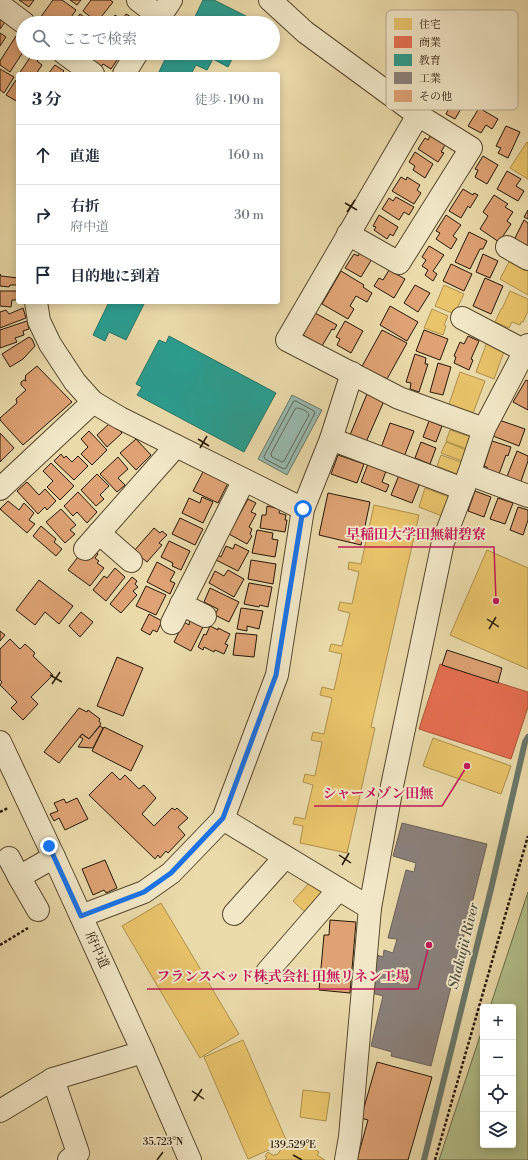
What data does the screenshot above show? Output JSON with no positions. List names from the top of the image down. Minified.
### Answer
{"streets":{"street":["府中道"]},"water":["Shakujii River"],"places":["早稲田大学田無紺碧寮","シャーメゾン田無","フランスベッド株式会社 田無リネン工場"],"legend":["住宅","商業","教育","工業","その他"],"page":{"search":"ここで検索","heading":["3 分","徒歩 · 190 m"],"list":[["直進","160 m"],["右折","府中道","30 m"],"目的地に到着"],"map_buttons":["+","−"]},"coordinates":["35.723°N","139.529°E"]}
